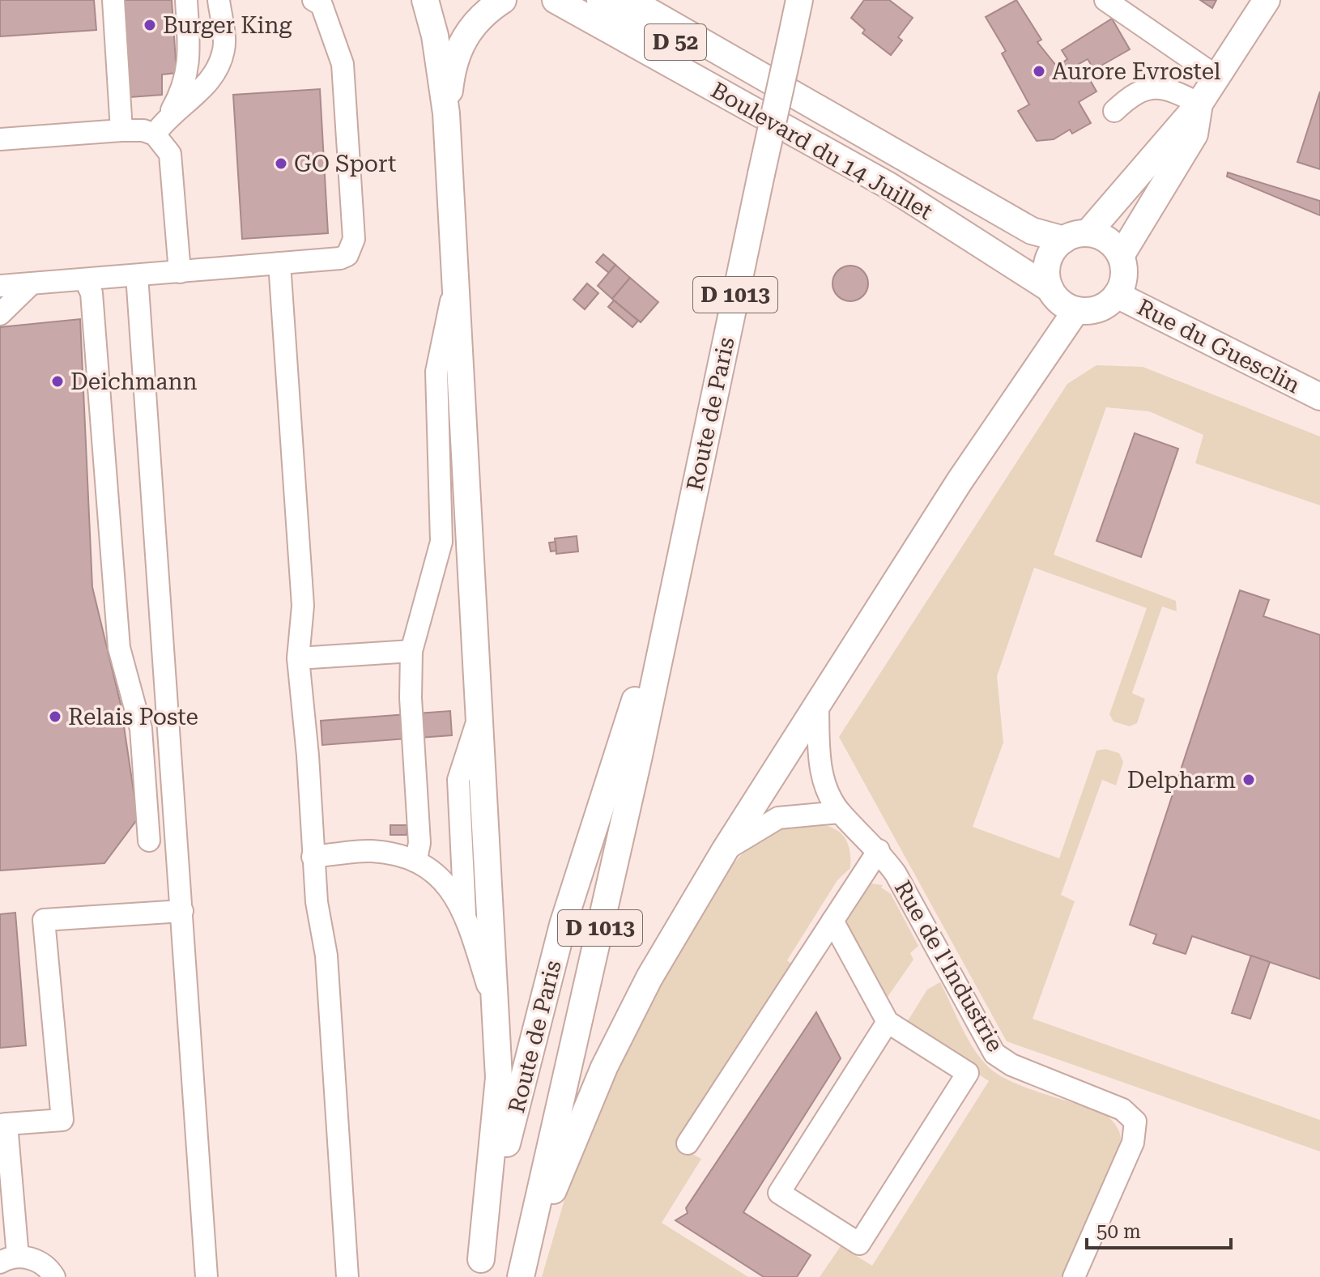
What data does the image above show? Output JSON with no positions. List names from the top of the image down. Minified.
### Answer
{"streets":{"main road":["D 52","Boulevard du 14 Juillet","D 1013","Rue du Guesclin","Route de Paris"],"street":["Rue de l'Industrie"]},"crossings":[["D 52","Boulevard du 14 Juillet"],["Boulevard du 14 Juillet","Rue du Guesclin"]],"places":["Burger King","Aurore Evrostel","GO Sport","Deichmann","Relais Poste","Delpharm"],"scale_bar":"50 m"}
